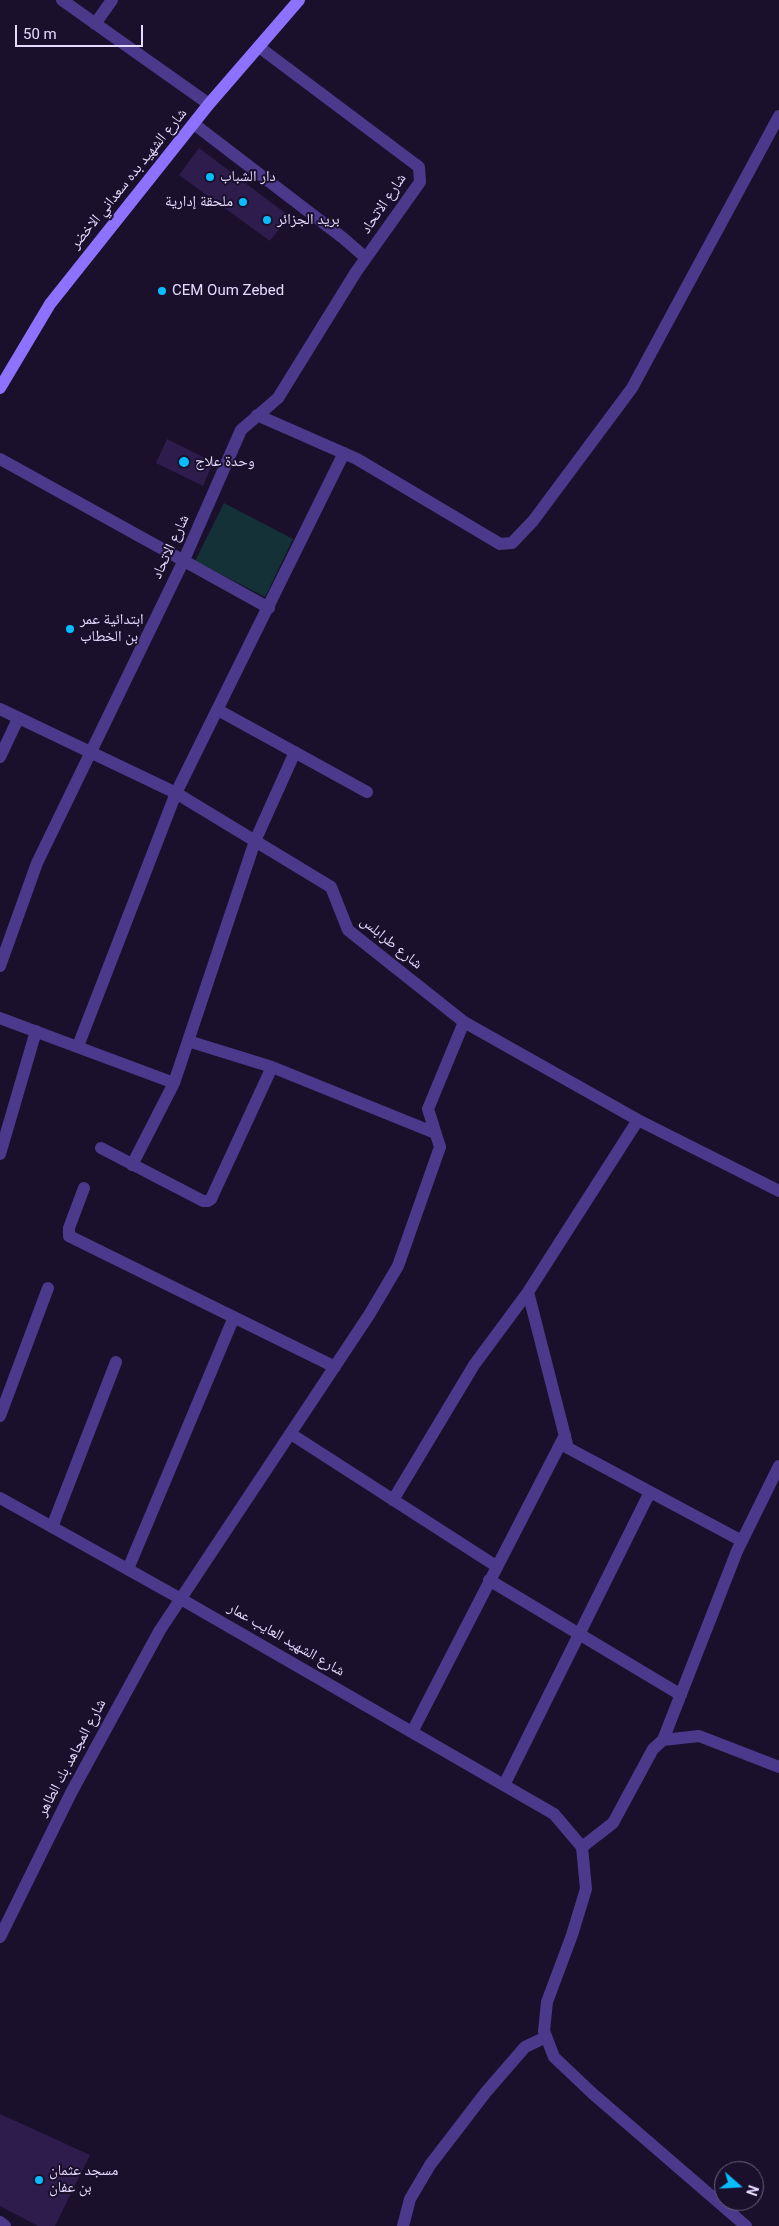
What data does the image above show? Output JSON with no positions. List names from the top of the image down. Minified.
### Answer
{"streets":{"main road":["شارع الشهيد بده سعداني الاخضر"],"street":["شارع الاتحاد","شارع طرابلس","شارع الشهيد العايب عمار","شارع المجاهد بك الطاهر"]},"crossings":[["شارع الشهيد بده سعداني الاخضر","شارع الاتحاد"],["شارع الاتحاد","شارع طرابلس"],["شارع طرابلس","شارع المجاهد بك الطاهر"],["شارع الشهيد العايب عمار","شارع المجاهد بك الطاهر"]],"places":["دار الشباب","ملحقة إدارية","بريد الجزائر","CEM Oum Zebed","وحدة علاج","ابتدائية عمر بن الخطاب","مسجد عثمان بن عفان"],"scale_bar":"50 m","north":"right"}
